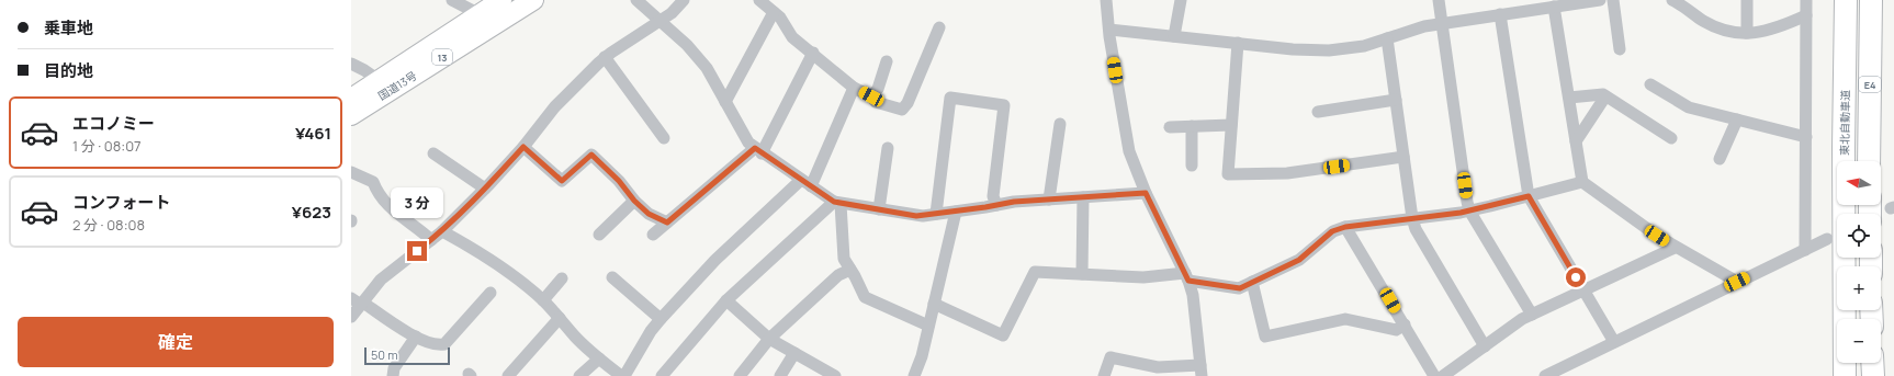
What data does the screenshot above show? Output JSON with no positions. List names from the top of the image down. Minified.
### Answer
{"streets":{"highway":["13","E4","国道13号","東北自動車道"]},"scale_bar":"50 m","north":"left","page":{"banner":["乗車地","目的地"],"list":[{"name":"エコノミー","note":"1 分 · 08:07","value":"¥461"},{"name":"コンフォート","note":"2 分 · 08:08","value":"¥623"}],"map_buttons":["+","−"],"bubble":"3 分","buttons":"確定","scale":"50 m"}}
